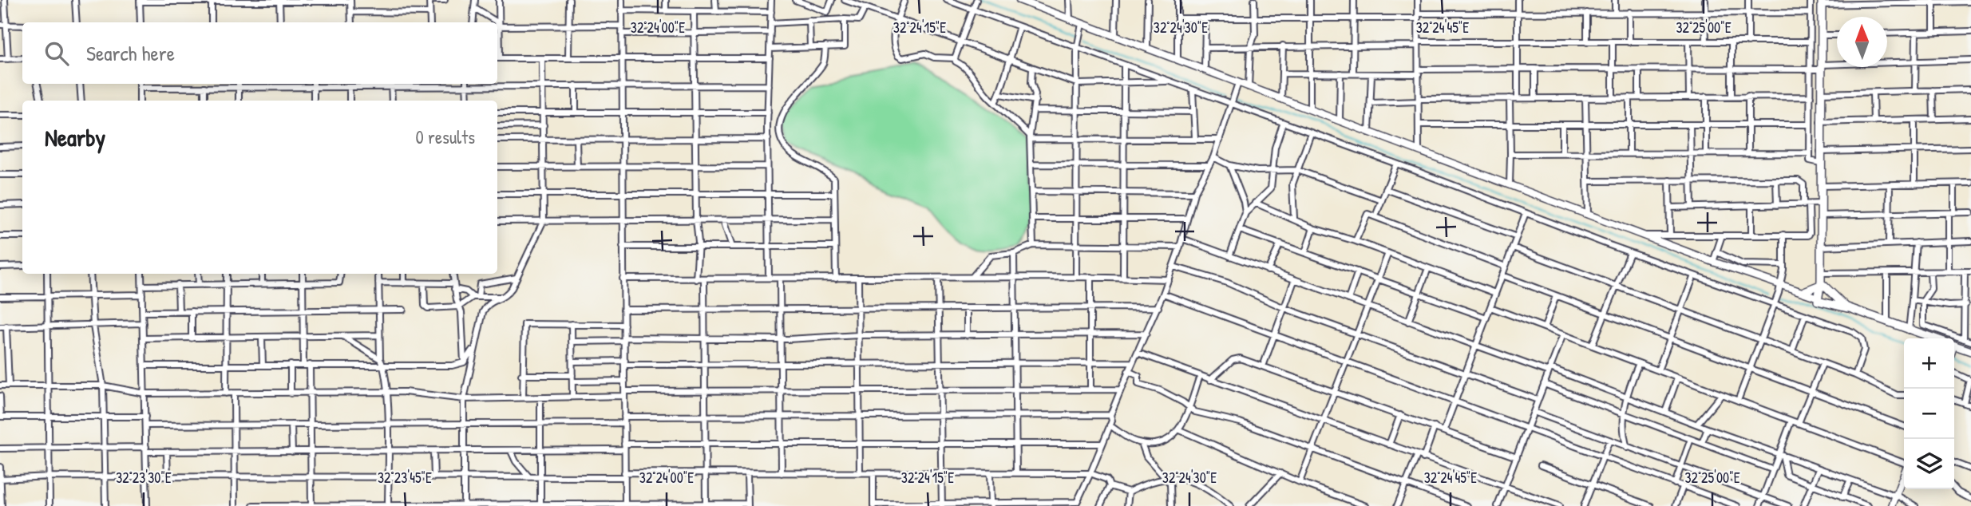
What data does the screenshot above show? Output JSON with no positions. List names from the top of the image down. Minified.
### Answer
{"north":"top","page":{"search":"Search here","heading":["Nearby","0 results"],"map_buttons":["+","−"]},"coordinates":["32°24'00\"E","32°24'15\"E","32°24'30\"E","32°24'45\"E","32°25'00\"E","32°23'30\"E","32°23'45\"E"]}
